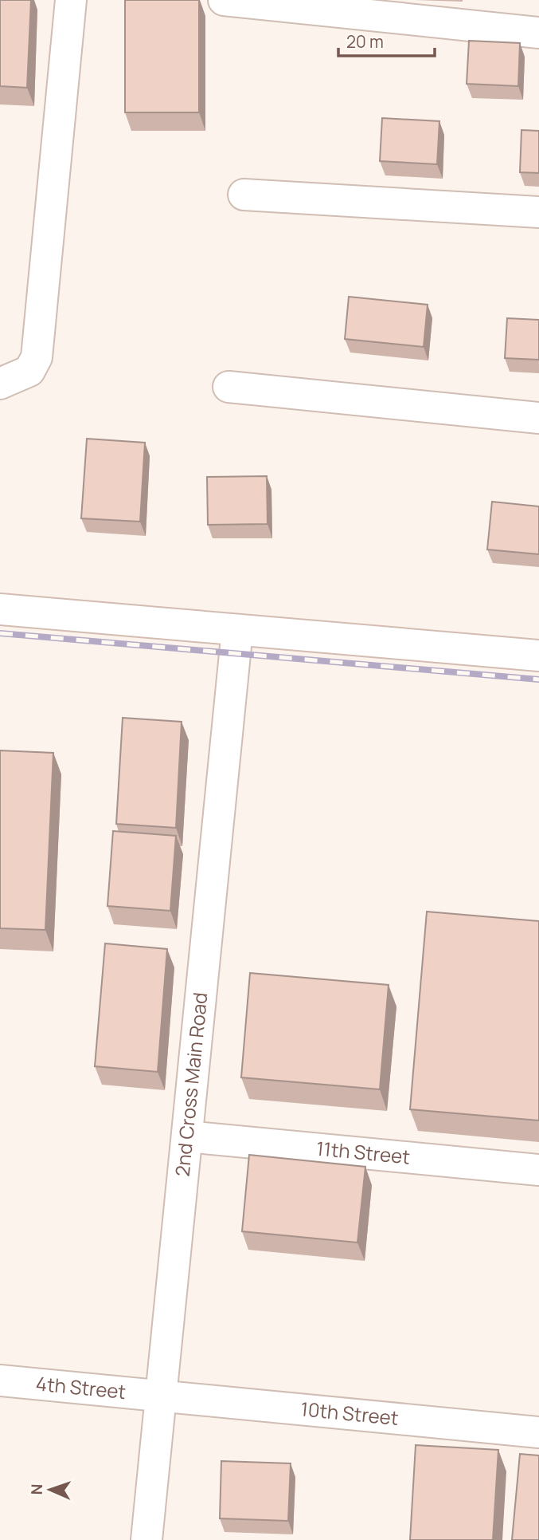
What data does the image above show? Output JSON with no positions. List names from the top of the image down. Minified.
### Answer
{"streets":{"street":["2nd Cross Main Road","11th Street","4th Street","10th Street"]},"crossings":[["2nd Cross Main Road","11th Street"],["2nd Cross Main Road","4th Street"],["2nd Cross Main Road","10th Street"],["4th Street","10th Street"]],"scale_bar":"20 m","north":"left"}
